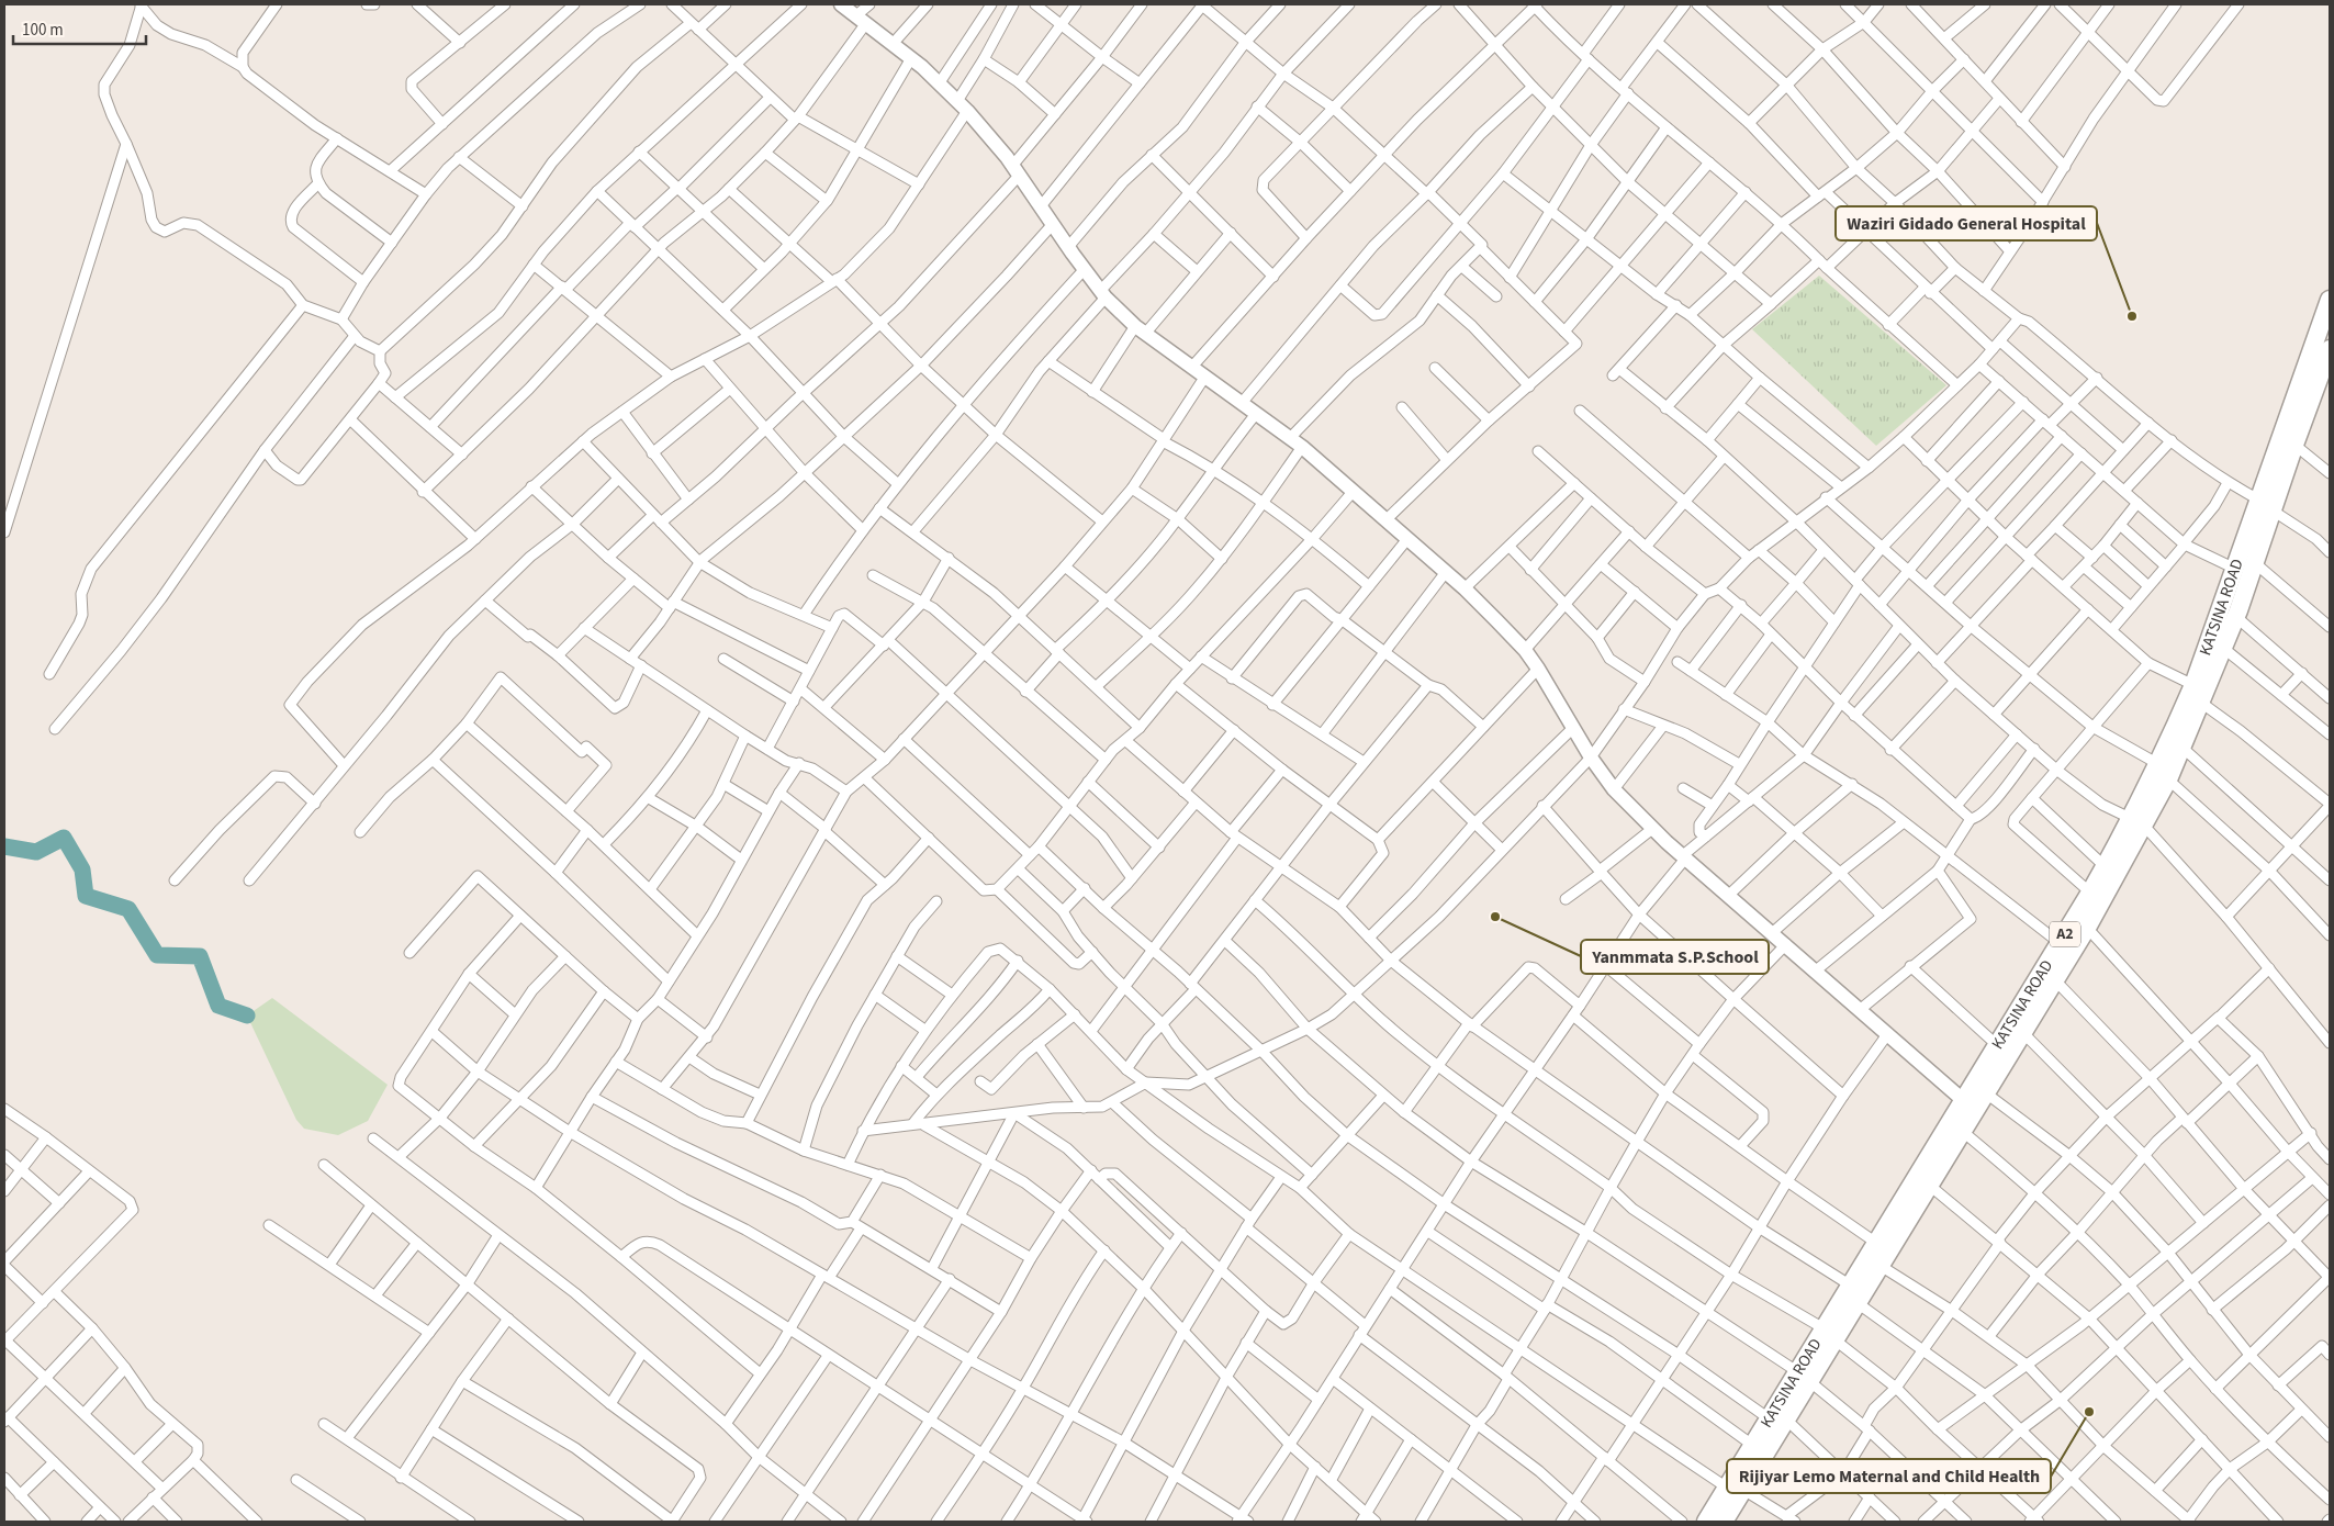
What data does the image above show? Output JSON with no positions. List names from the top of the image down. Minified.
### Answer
{"streets":{"highway":["KATSINA ROAD","A2"]},"places":["Waziri Gidado General Hospital","Yanmmata S.P.School","Rijiyar Lemo Maternal and Child Health"],"scale_bar":"100 m"}
